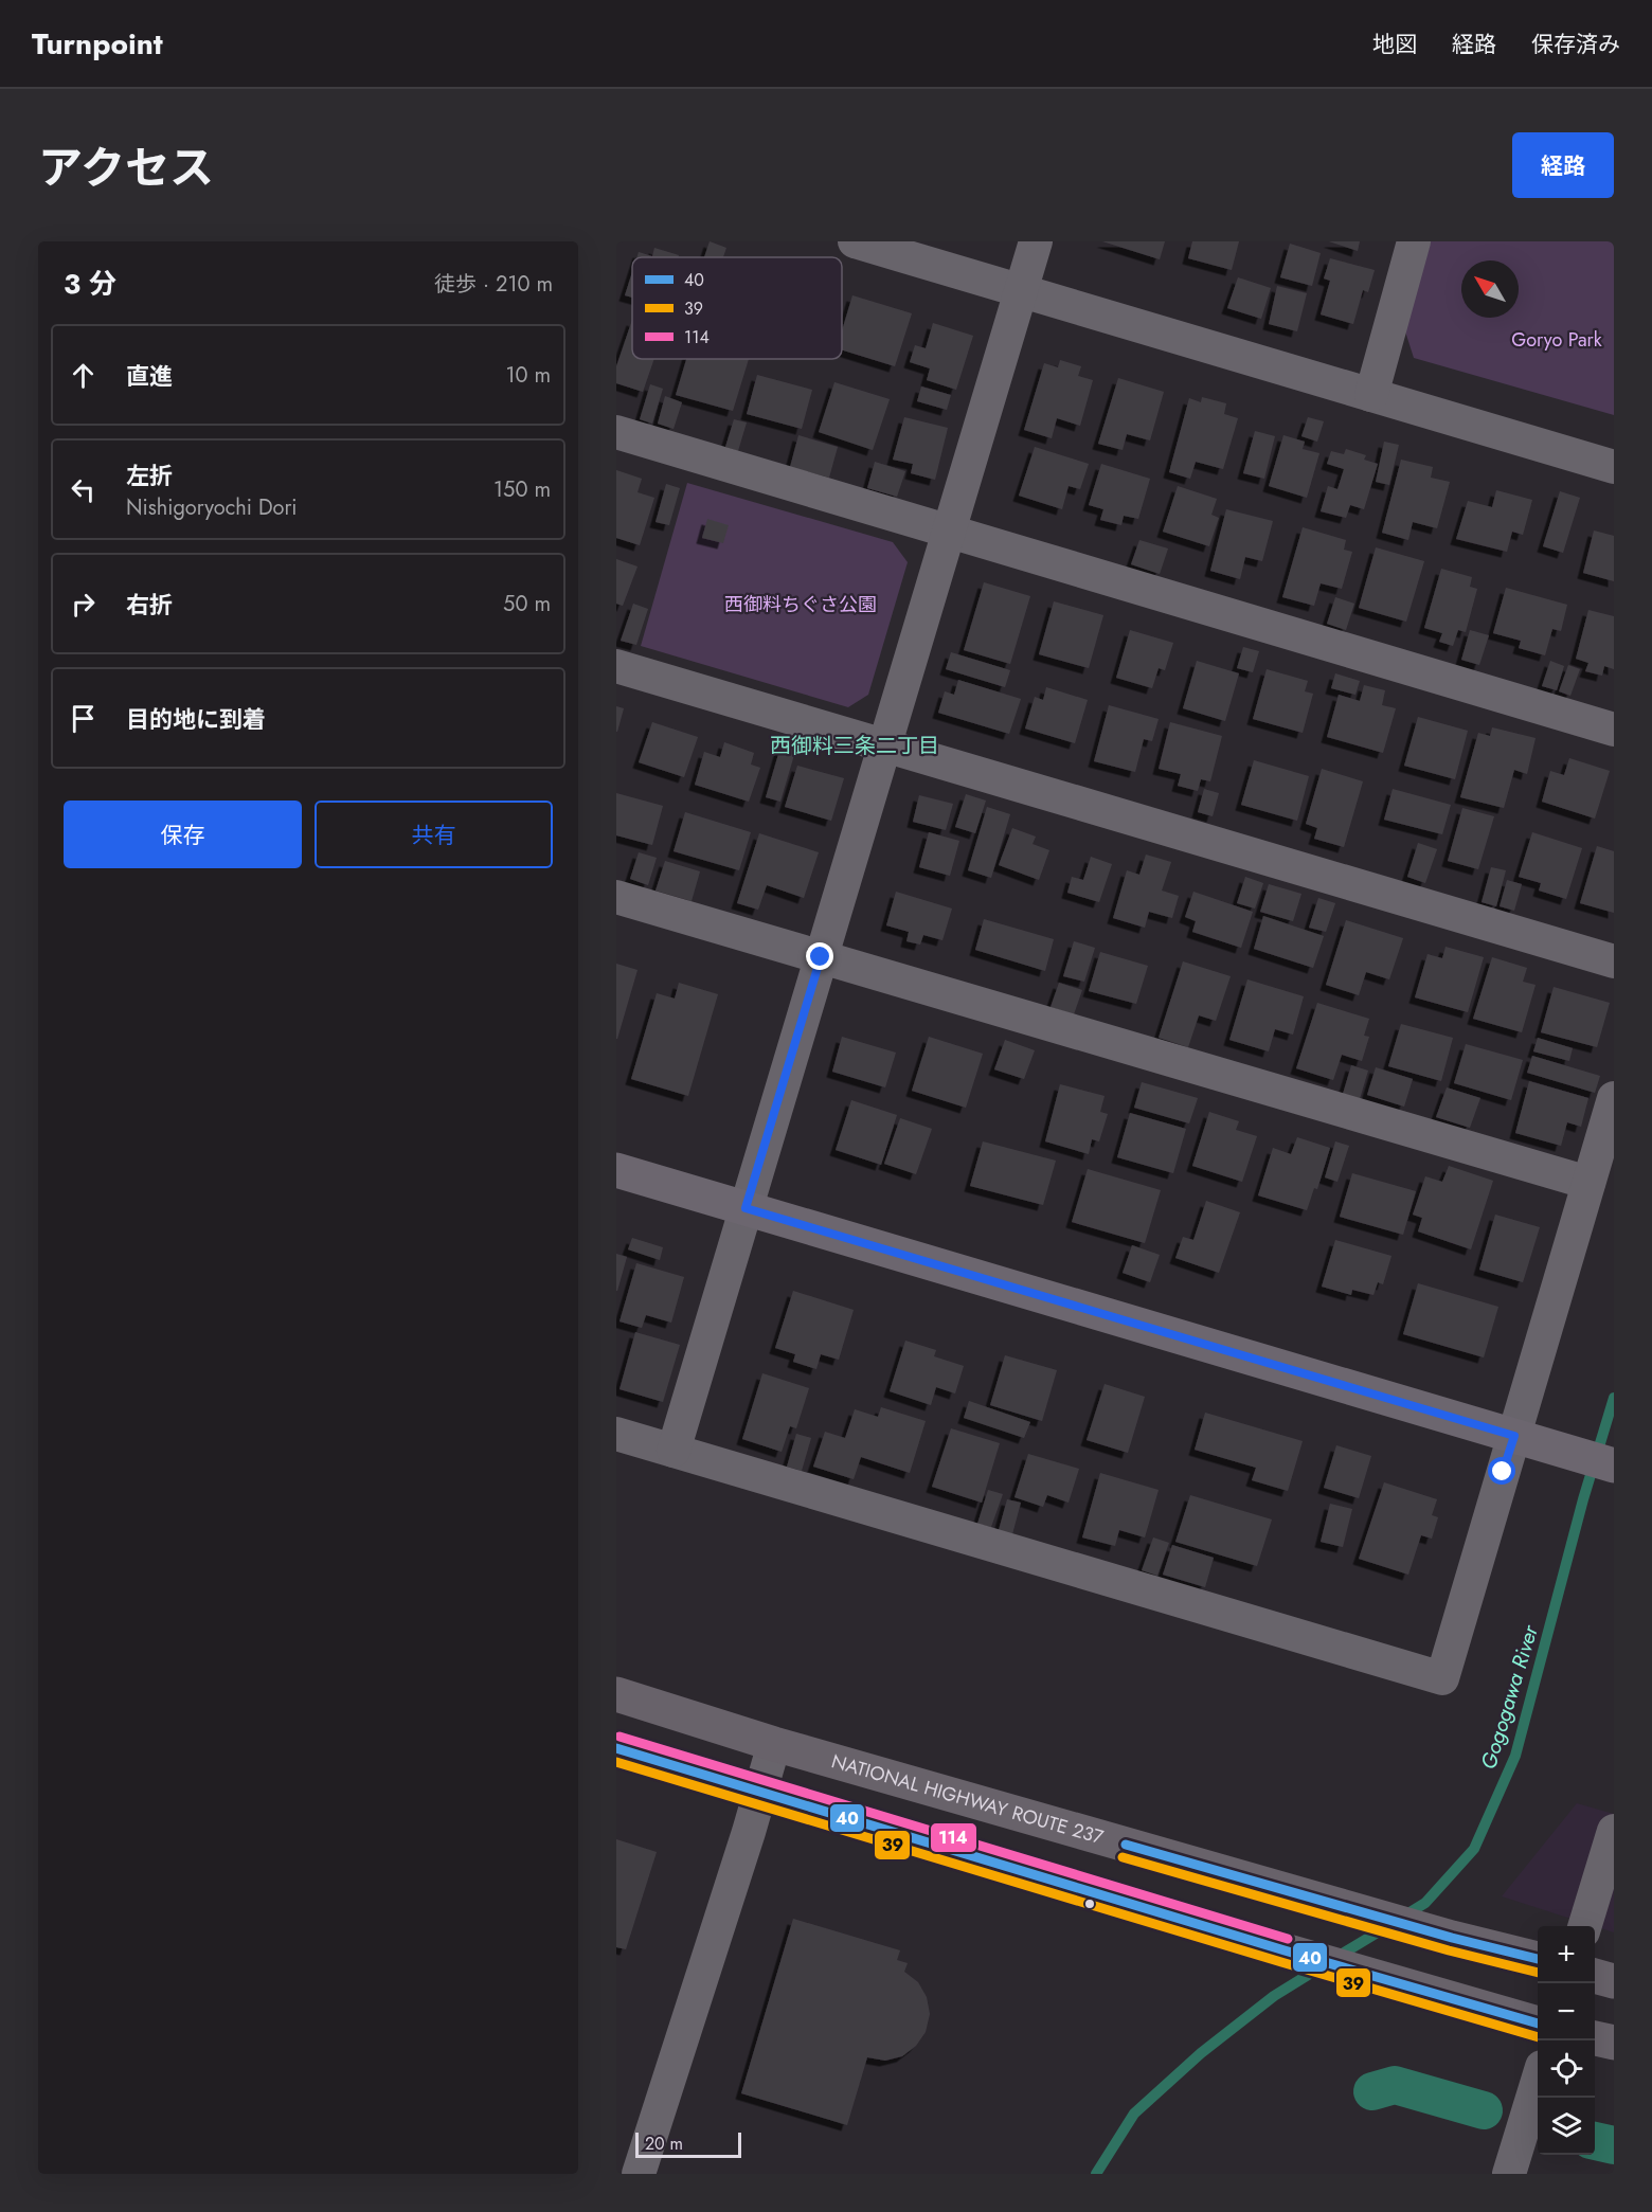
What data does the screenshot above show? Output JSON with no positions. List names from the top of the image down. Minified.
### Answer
{"streets":{"highway":["NATIONAL HIGHWAY ROUTE 237"]},"districts":["西御料三条二丁目"],"water":["Gogogawa River"],"parks":["Goryo Park","西御料ちぐさ公園"],"lines":["transit line 114","transit line 40","transit line 39"],"legend":["40","39","114"],"scale_bar":"20 m","north":"top left","page":{"header":"Turnpoint","nav":["地図","経路","保存済み"],"title":"アクセス","buttons":["経路",["保存","共有"]],"heading":["3 分","徒歩 · 210 m"],"list":[["直進","10 m"],["左折","Nishigoryochi Dori","150 m"],["右折","50 m"],"目的地に到着"],"map_buttons":["+","−"],"scale":"20 m"}}
